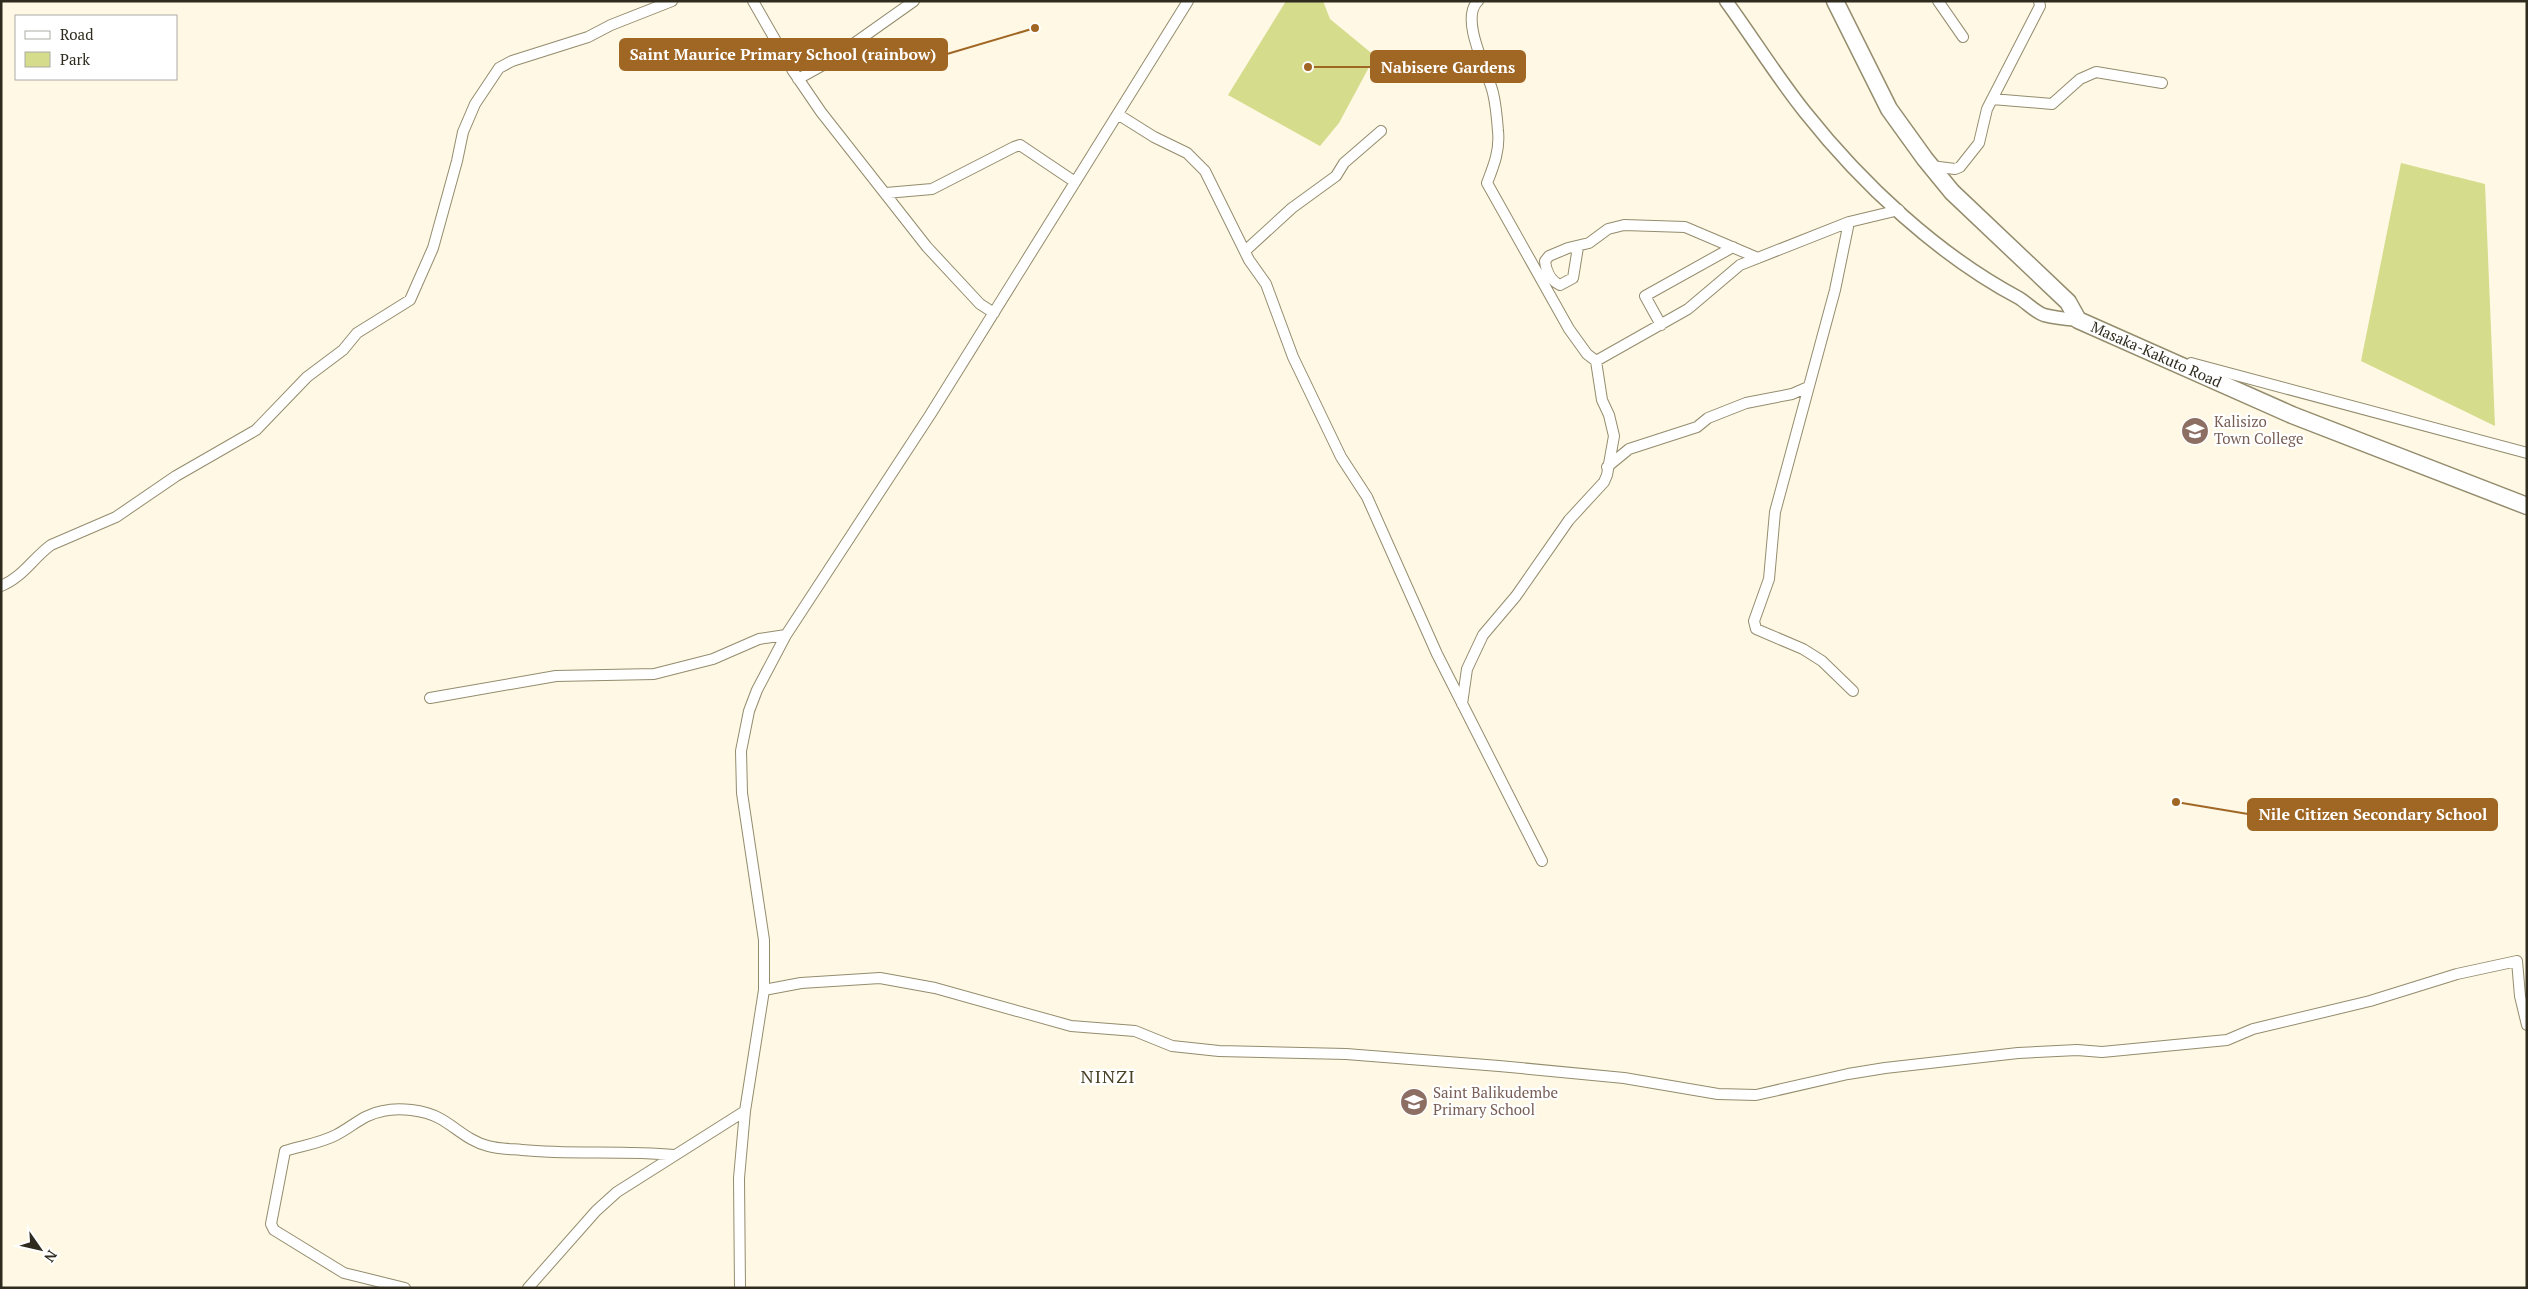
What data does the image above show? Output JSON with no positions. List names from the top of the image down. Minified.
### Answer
{"streets":{"highway":["Masaka-Kakuto Road"]},"districts":["NINZI"],"places":{"other":["Saint Maurice Primary School (rainbow)","Nabisere Gardens","Nile Citizen Secondary School"],"school or university":["Kalisizo Town College","Saint Balikudembe Primary School"]},"legend":["Road","Park"],"north":"bottom right"}
